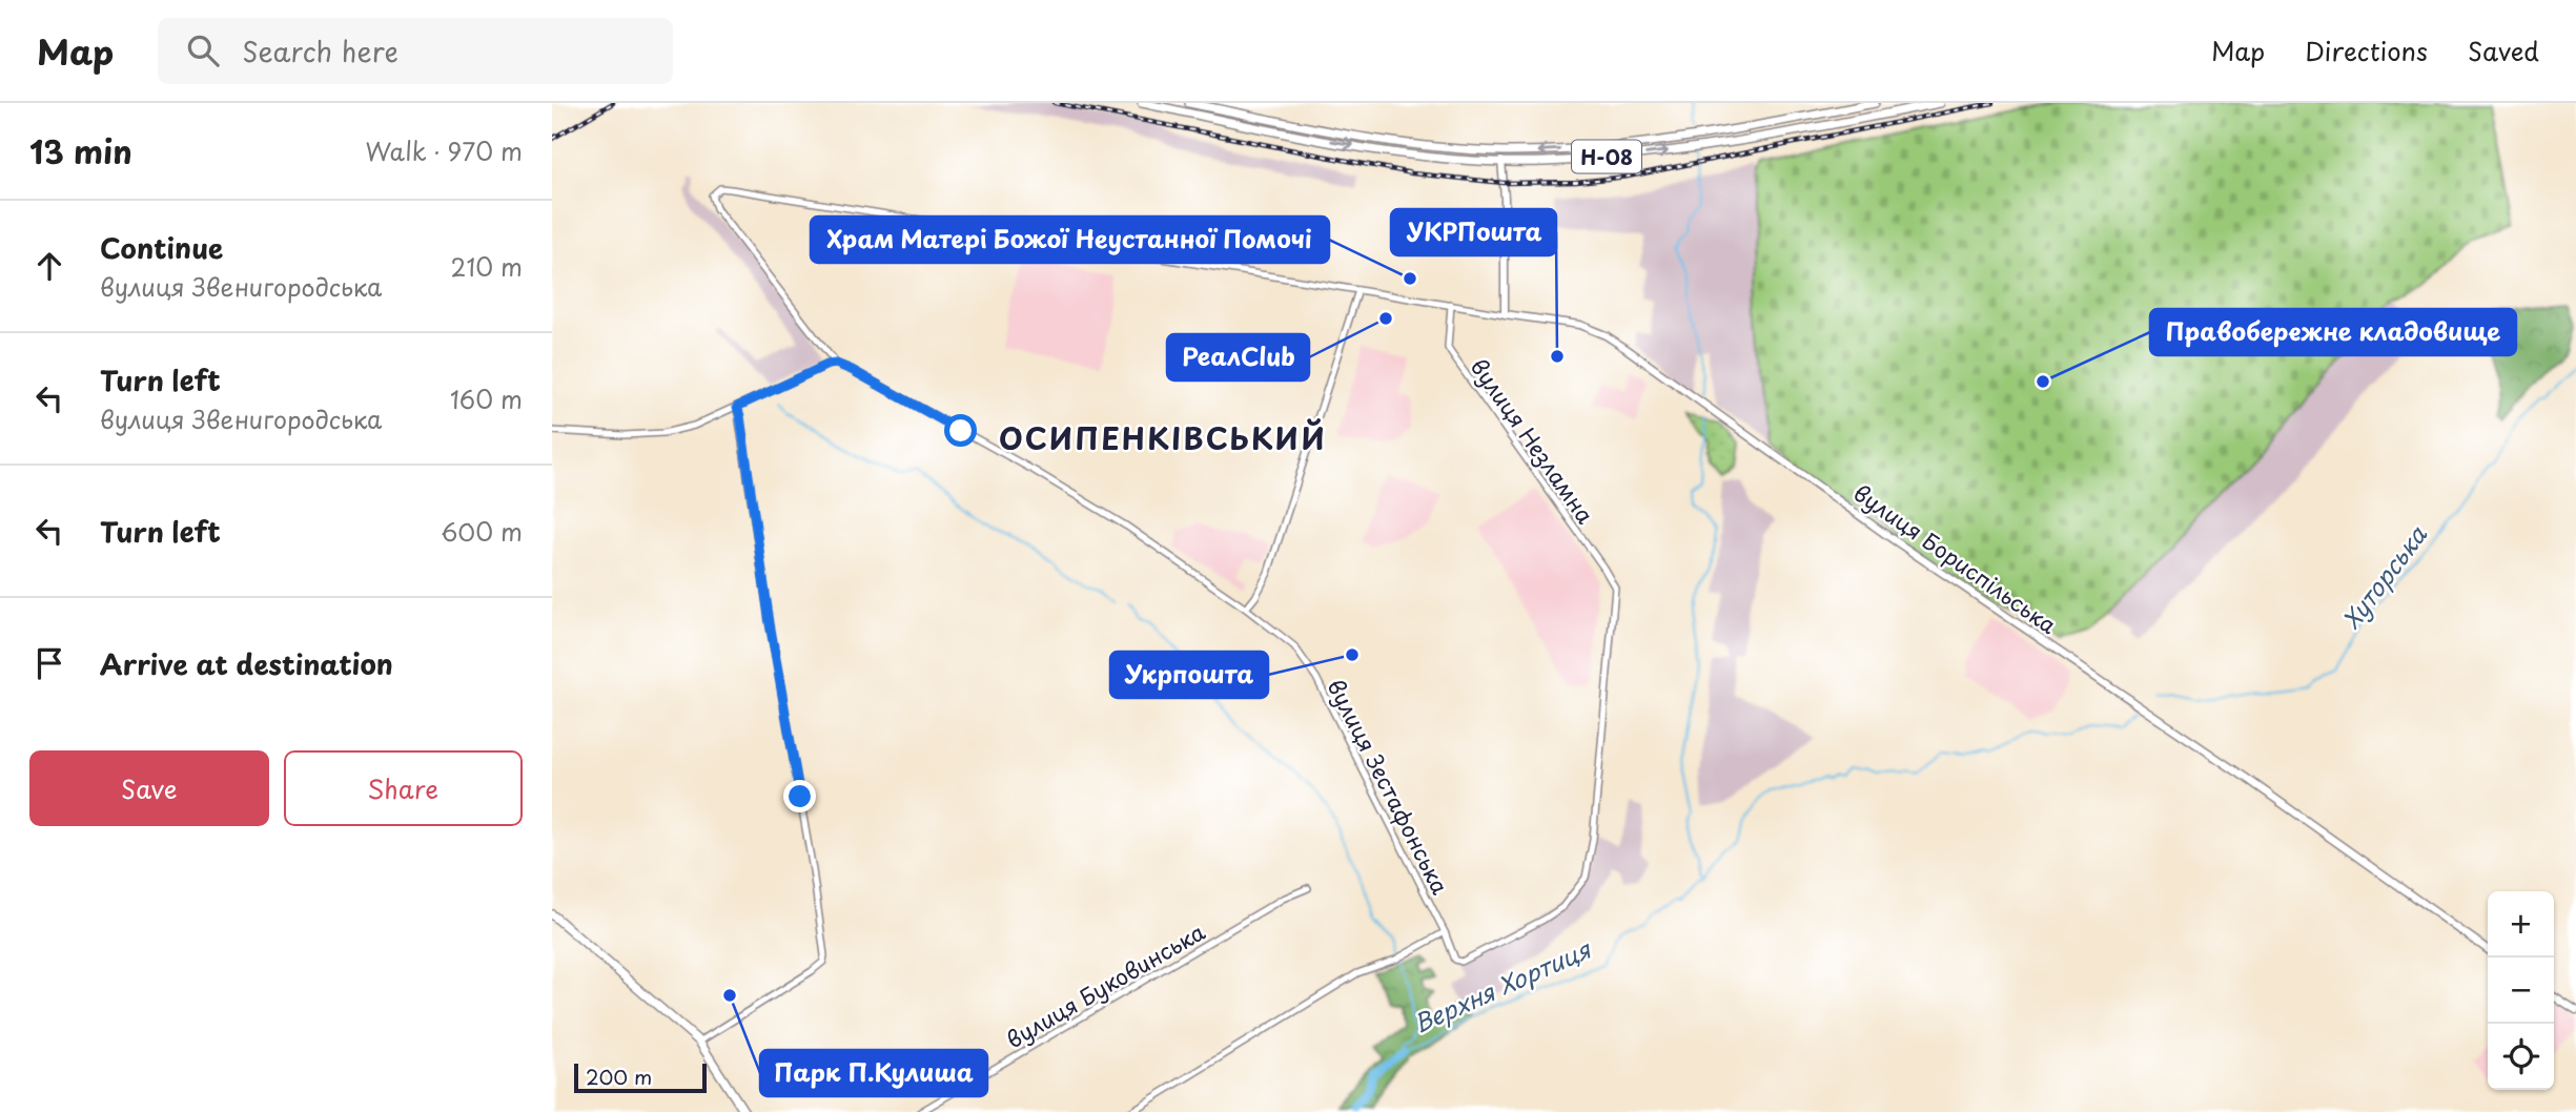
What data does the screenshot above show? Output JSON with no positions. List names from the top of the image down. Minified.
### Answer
{"streets":{"main road":["Н-08","вулиця Бориспільська"],"street":["вулиця Незламна","вулиця Зестафонська","вулиця Буковинська"]},"crossings":[["вулиця Незламна","вулиця Бориспільська"],["вулиця Незламна","вулиця Зестафонська"],["вулиця Бориспільська","вулиця Зестафонська"]],"districts":["ОСИПЕНКІВСЬКИЙ"],"water":["Хуторська","Верхня Хортиця"],"places":["Храм Матері Божої Неустанної Помочі","РеалClub","УКРПошта","Правобережне кладовище","Укрпошта","Парк П.Кулиша"],"scale_bar":"200 m","page":{"header":"Map","search":"Search here","nav":["Map","Directions","Saved"],"heading":["13 min","Walk · 970 m"],"list":[["Continue","вулиця Звенигородська","210 m"],["Turn left","вулиця Звенигородська","160 m"],["Turn left","600 m"],"Arrive at destination"],"buttons":["Save","Share"],"map_buttons":["+","−"],"scale":"200 m"}}
